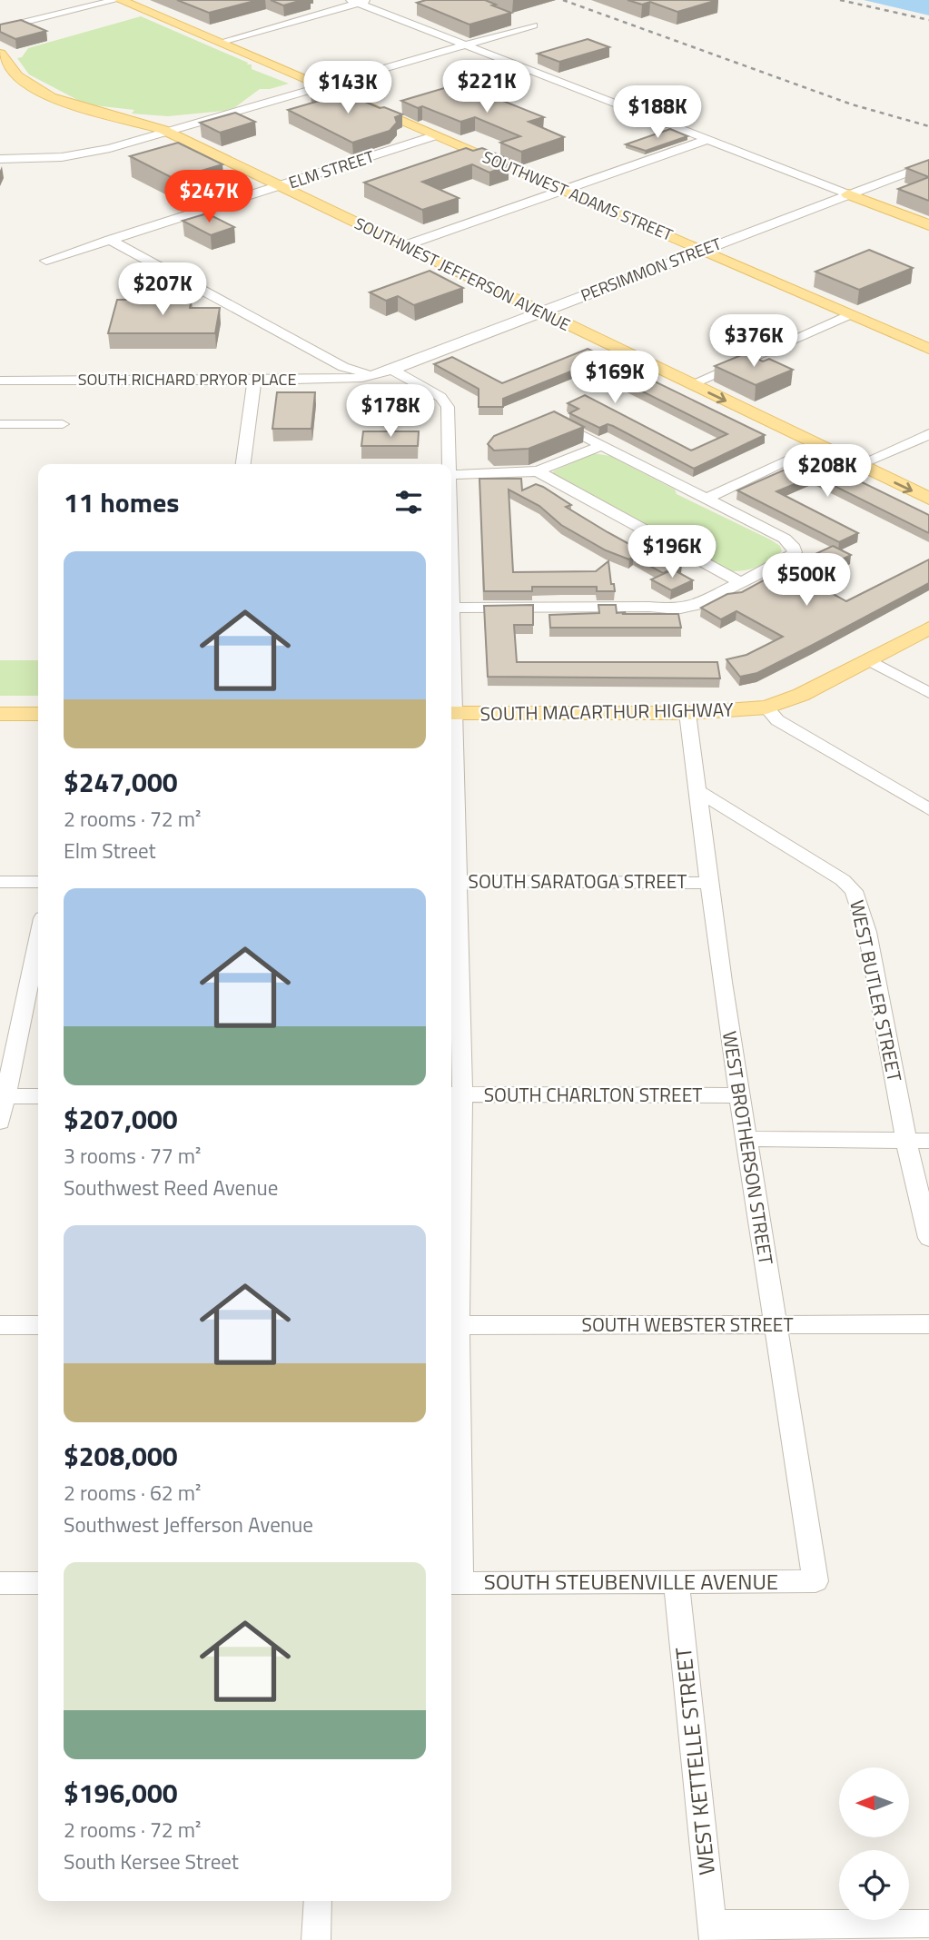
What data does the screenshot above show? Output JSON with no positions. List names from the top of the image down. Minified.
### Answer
{"streets":{"main road":["SOUTHWEST ADAMS STREET","SOUTHWEST JEFFERSON AVENUE","SOUTH MACARTHUR HIGHWAY"],"street":["ELM STREET","PERSIMMON STREET","SOUTH RICHARD PRYOR PLACE","SOUTH SARATOGA STREET","WEST BUTLER STREET","SOUTH CHARLTON STREET","WEST BROTHERSON STREET","SOUTH WEBSTER STREET","SOUTH STEUBENVILLE AVENUE","WEST KETTELLE STREET"]},"crossings":[["ELM STREET","SOUTHWEST ADAMS STREET"],["ELM STREET","SOUTHWEST JEFFERSON AVENUE"],["SOUTHWEST ADAMS STREET","PERSIMMON STREET"],["PERSIMMON STREET","SOUTHWEST JEFFERSON AVENUE"],["PERSIMMON STREET","SOUTH RICHARD PRYOR PLACE"],["SOUTH MACARTHUR HIGHWAY","WEST BROTHERSON STREET"],["SOUTH SARATOGA STREET","WEST BROTHERSON STREET"],["WEST BUTLER STREET","WEST BROTHERSON STREET"],["SOUTH CHARLTON STREET","WEST BROTHERSON STREET"],["WEST BROTHERSON STREET","SOUTH WEBSTER STREET"],["WEST BROTHERSON STREET","SOUTH STEUBENVILLE AVENUE"],["SOUTH STEUBENVILLE AVENUE","WEST KETTELLE STREET"]],"north":"left","page":{"price":["$221K","$143K","$188K","$247K","$207K","$376K","$169K","$178K","$208K","$196K","$500K"],"heading":"11 homes","list":[{"name":"$247,000","note":"2 rooms · 72 m² · Elm Street"},{"name":"$207,000","note":"3 rooms · 77 m² · Southwest Reed Avenue"},{"name":"$208,000","note":"2 rooms · 62 m² · Southwest Jefferson Avenue"},{"name":"$196,000","note":"2 rooms · 72 m² · South Kersee Street"}]}}
